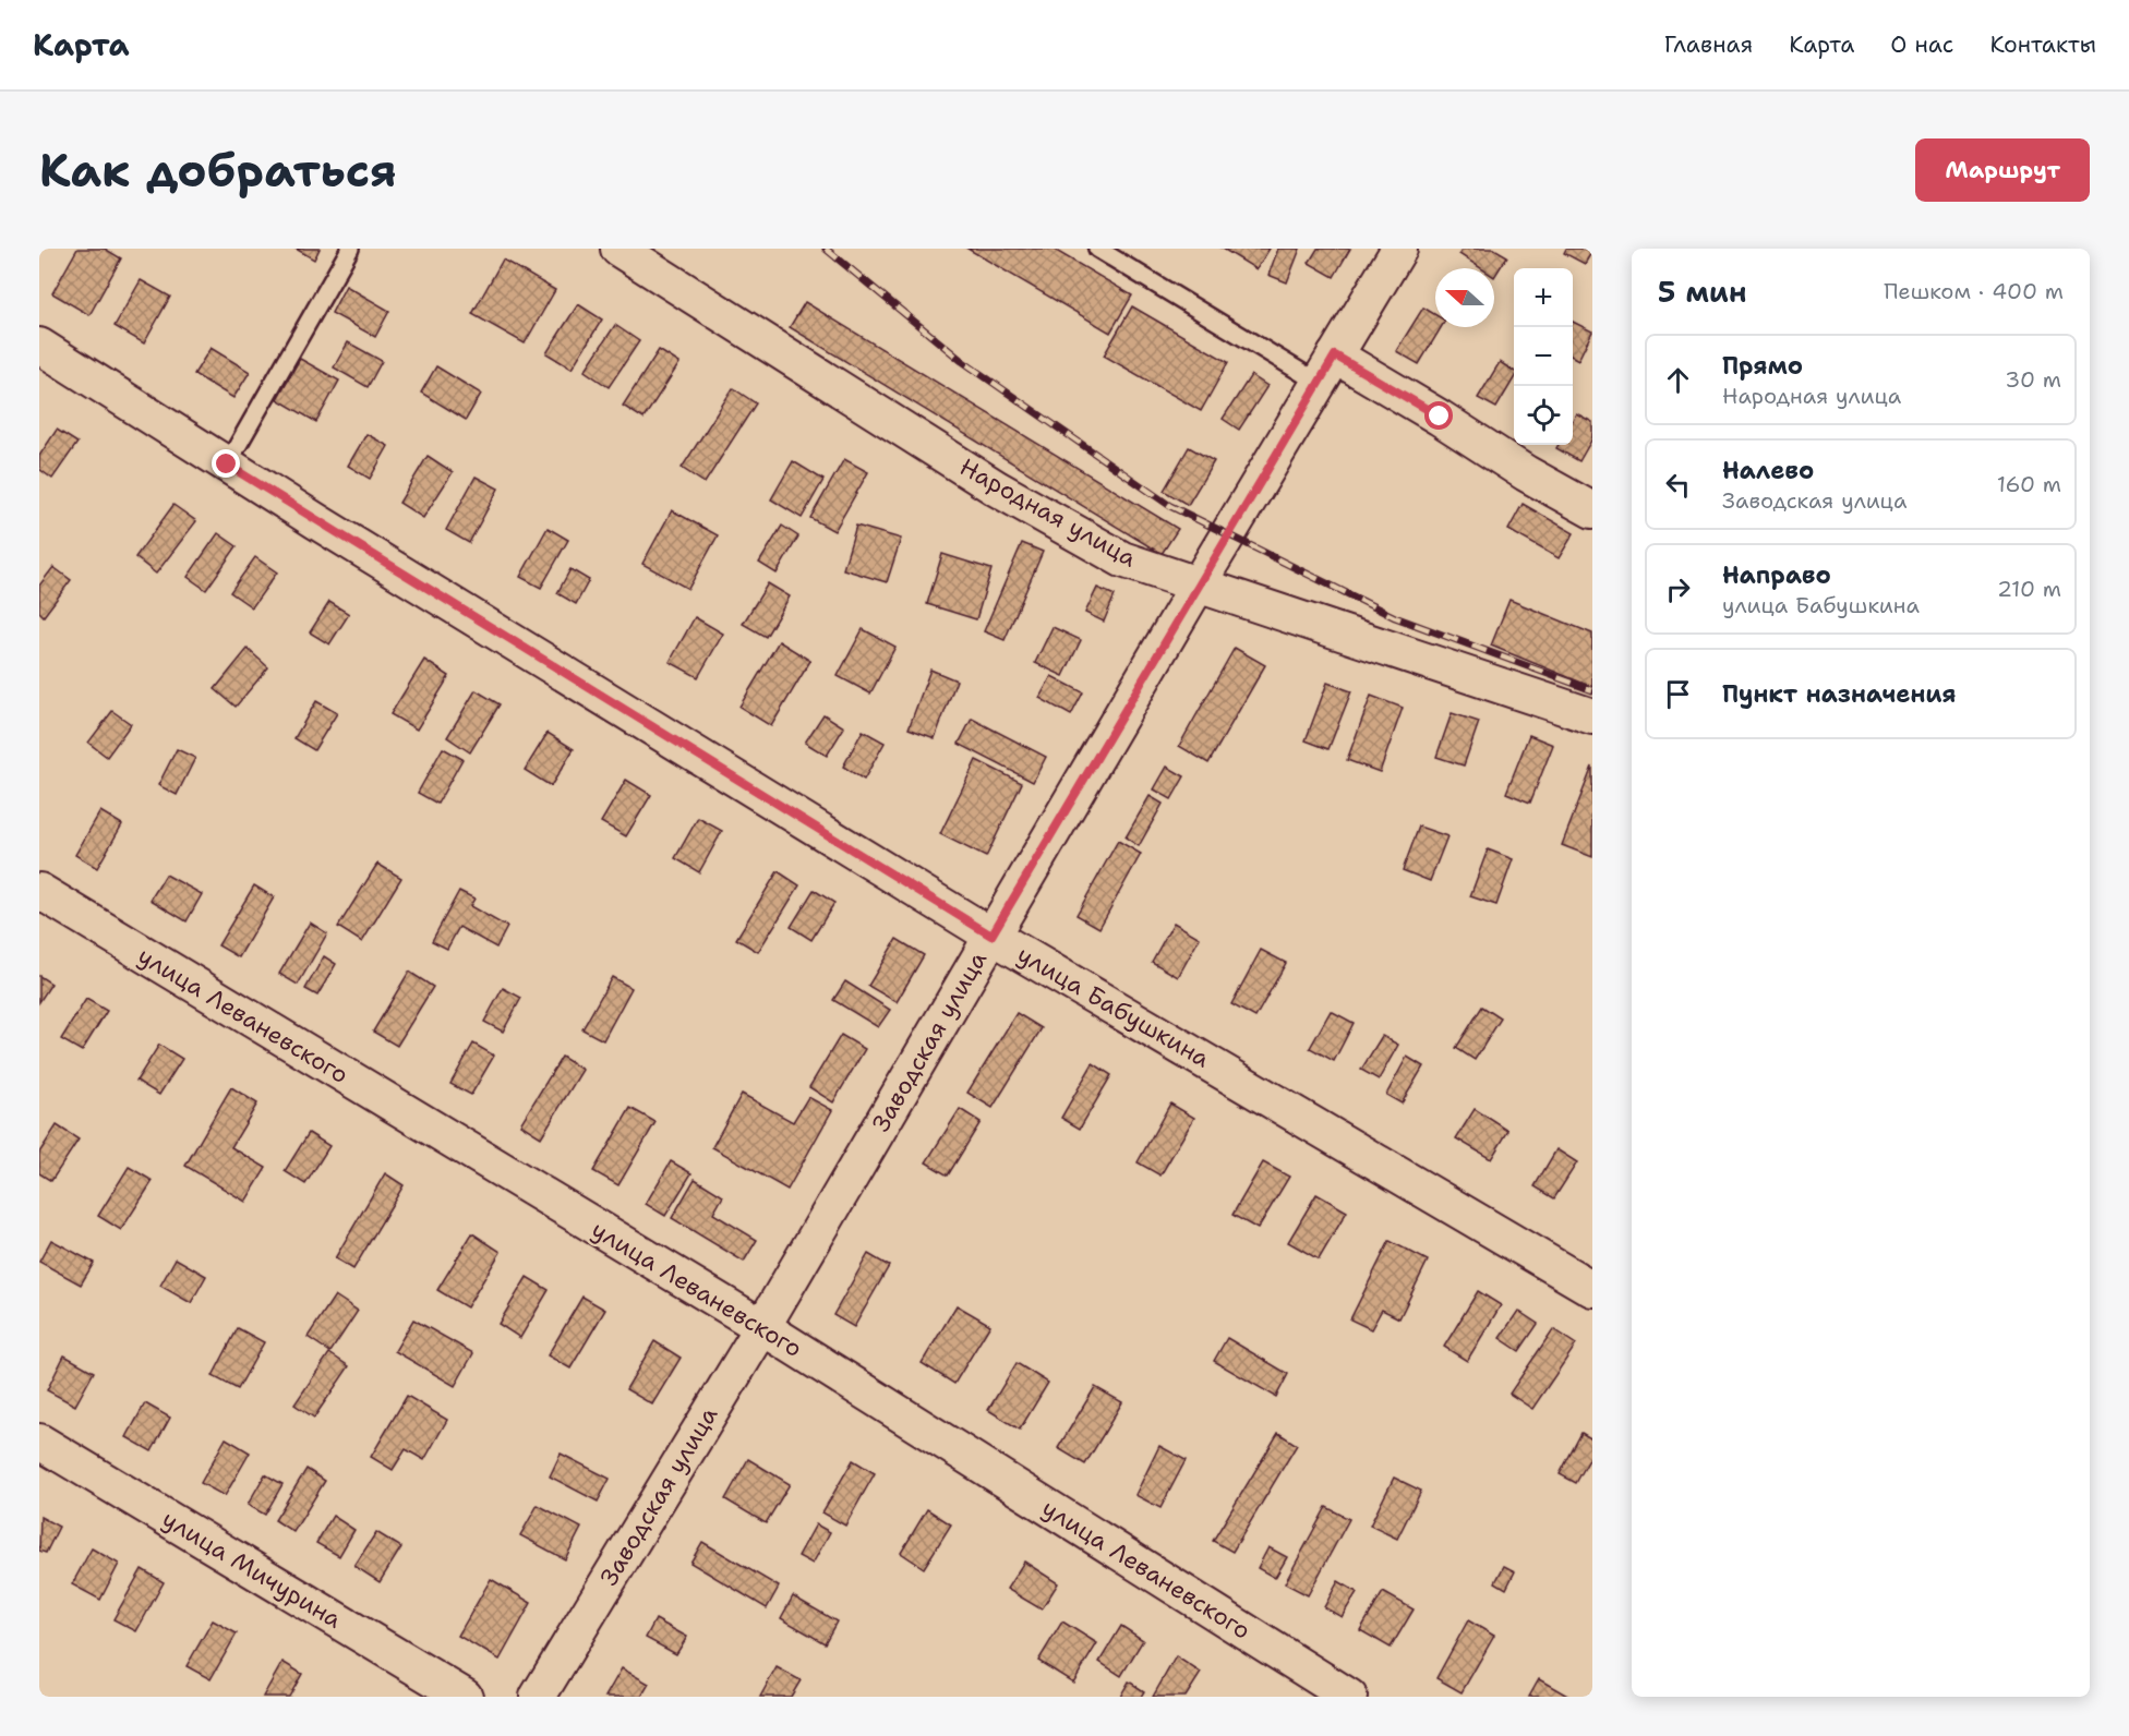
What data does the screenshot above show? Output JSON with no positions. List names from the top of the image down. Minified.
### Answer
{"streets":{"street":["Народная улица","улица Бабушкина","улица Леваневского","Заводская улица","улица Мичурина"]},"crossings":[["Народная улица","Заводская улица"],["улица Бабушкина","Заводская улица"],["улица Леваневского","Заводская улица"]],"north":"left","page":{"header":"Карта","nav":["Главная","Карта","О нас","Контакты"],"buttons":"Маршрут","title":"Как добраться","heading":["5 мин","Пешком · 400 m"],"map_buttons":["+","−"],"list":[["Прямо","Народная улица","30 m"],["Налево","Заводская улица","160 m"],["Направо","улица Бабушкина","210 m"],"Пункт назначения"]}}
